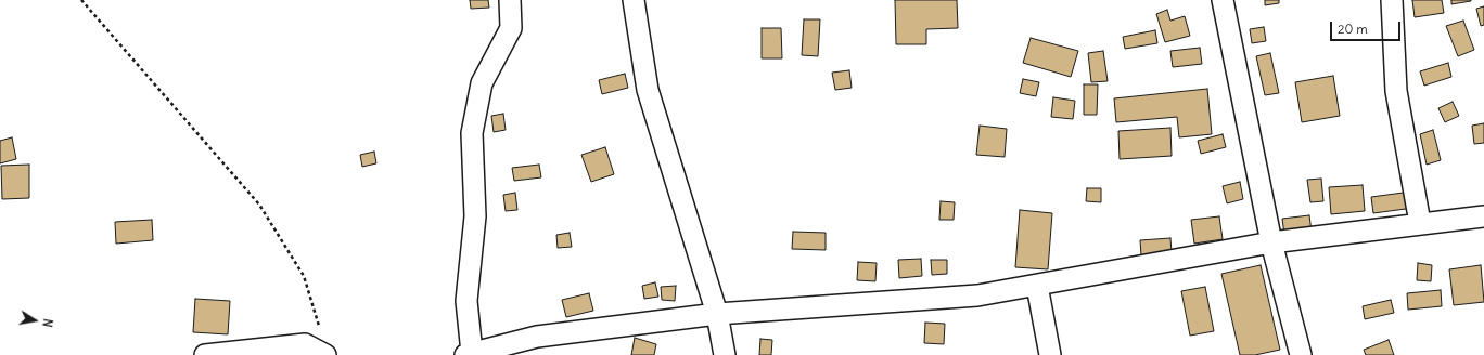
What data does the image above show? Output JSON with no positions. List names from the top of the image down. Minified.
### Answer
{"scale_bar":"20 m","north":"right"}
